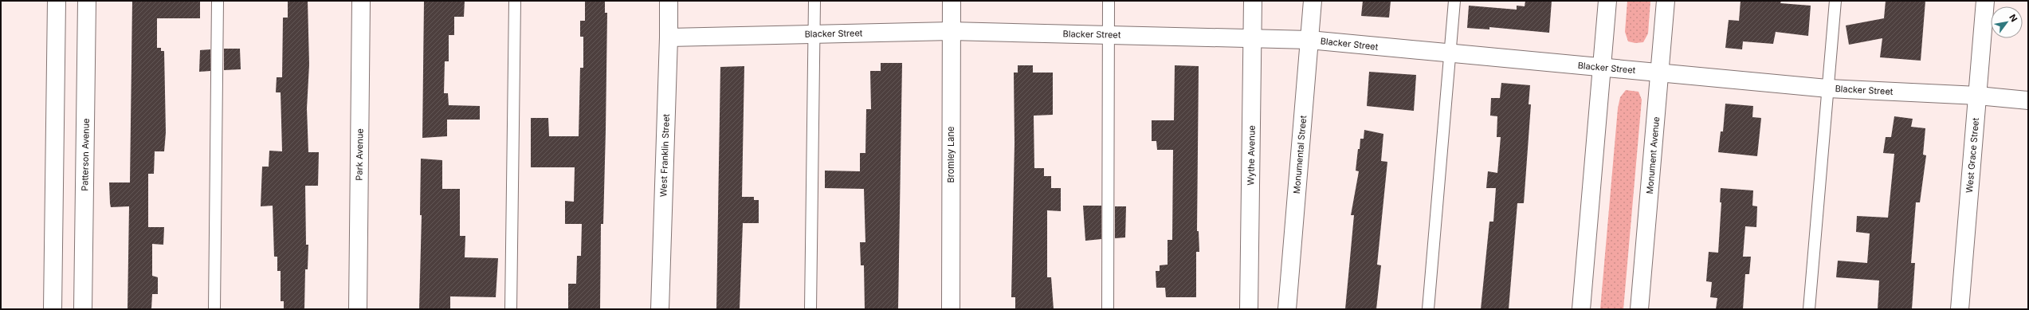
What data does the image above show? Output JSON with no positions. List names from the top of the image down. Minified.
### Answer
{"streets":{"street":["Blacker Street","Patterson Avenue","Park Avenue","Bromley Lane","Monumental Street","West Franklin Street","Wythe Avenue","Monument Avenue","West Grace Street"]},"crossings":[["Blacker Street","Bromley Lane"],["Blacker Street","Monumental Street"],["Blacker Street","West Franklin Street"],["Blacker Street","Wythe Avenue"],["Blacker Street","Monument Avenue"],["Blacker Street","West Grace Street"]],"north":"top right"}
